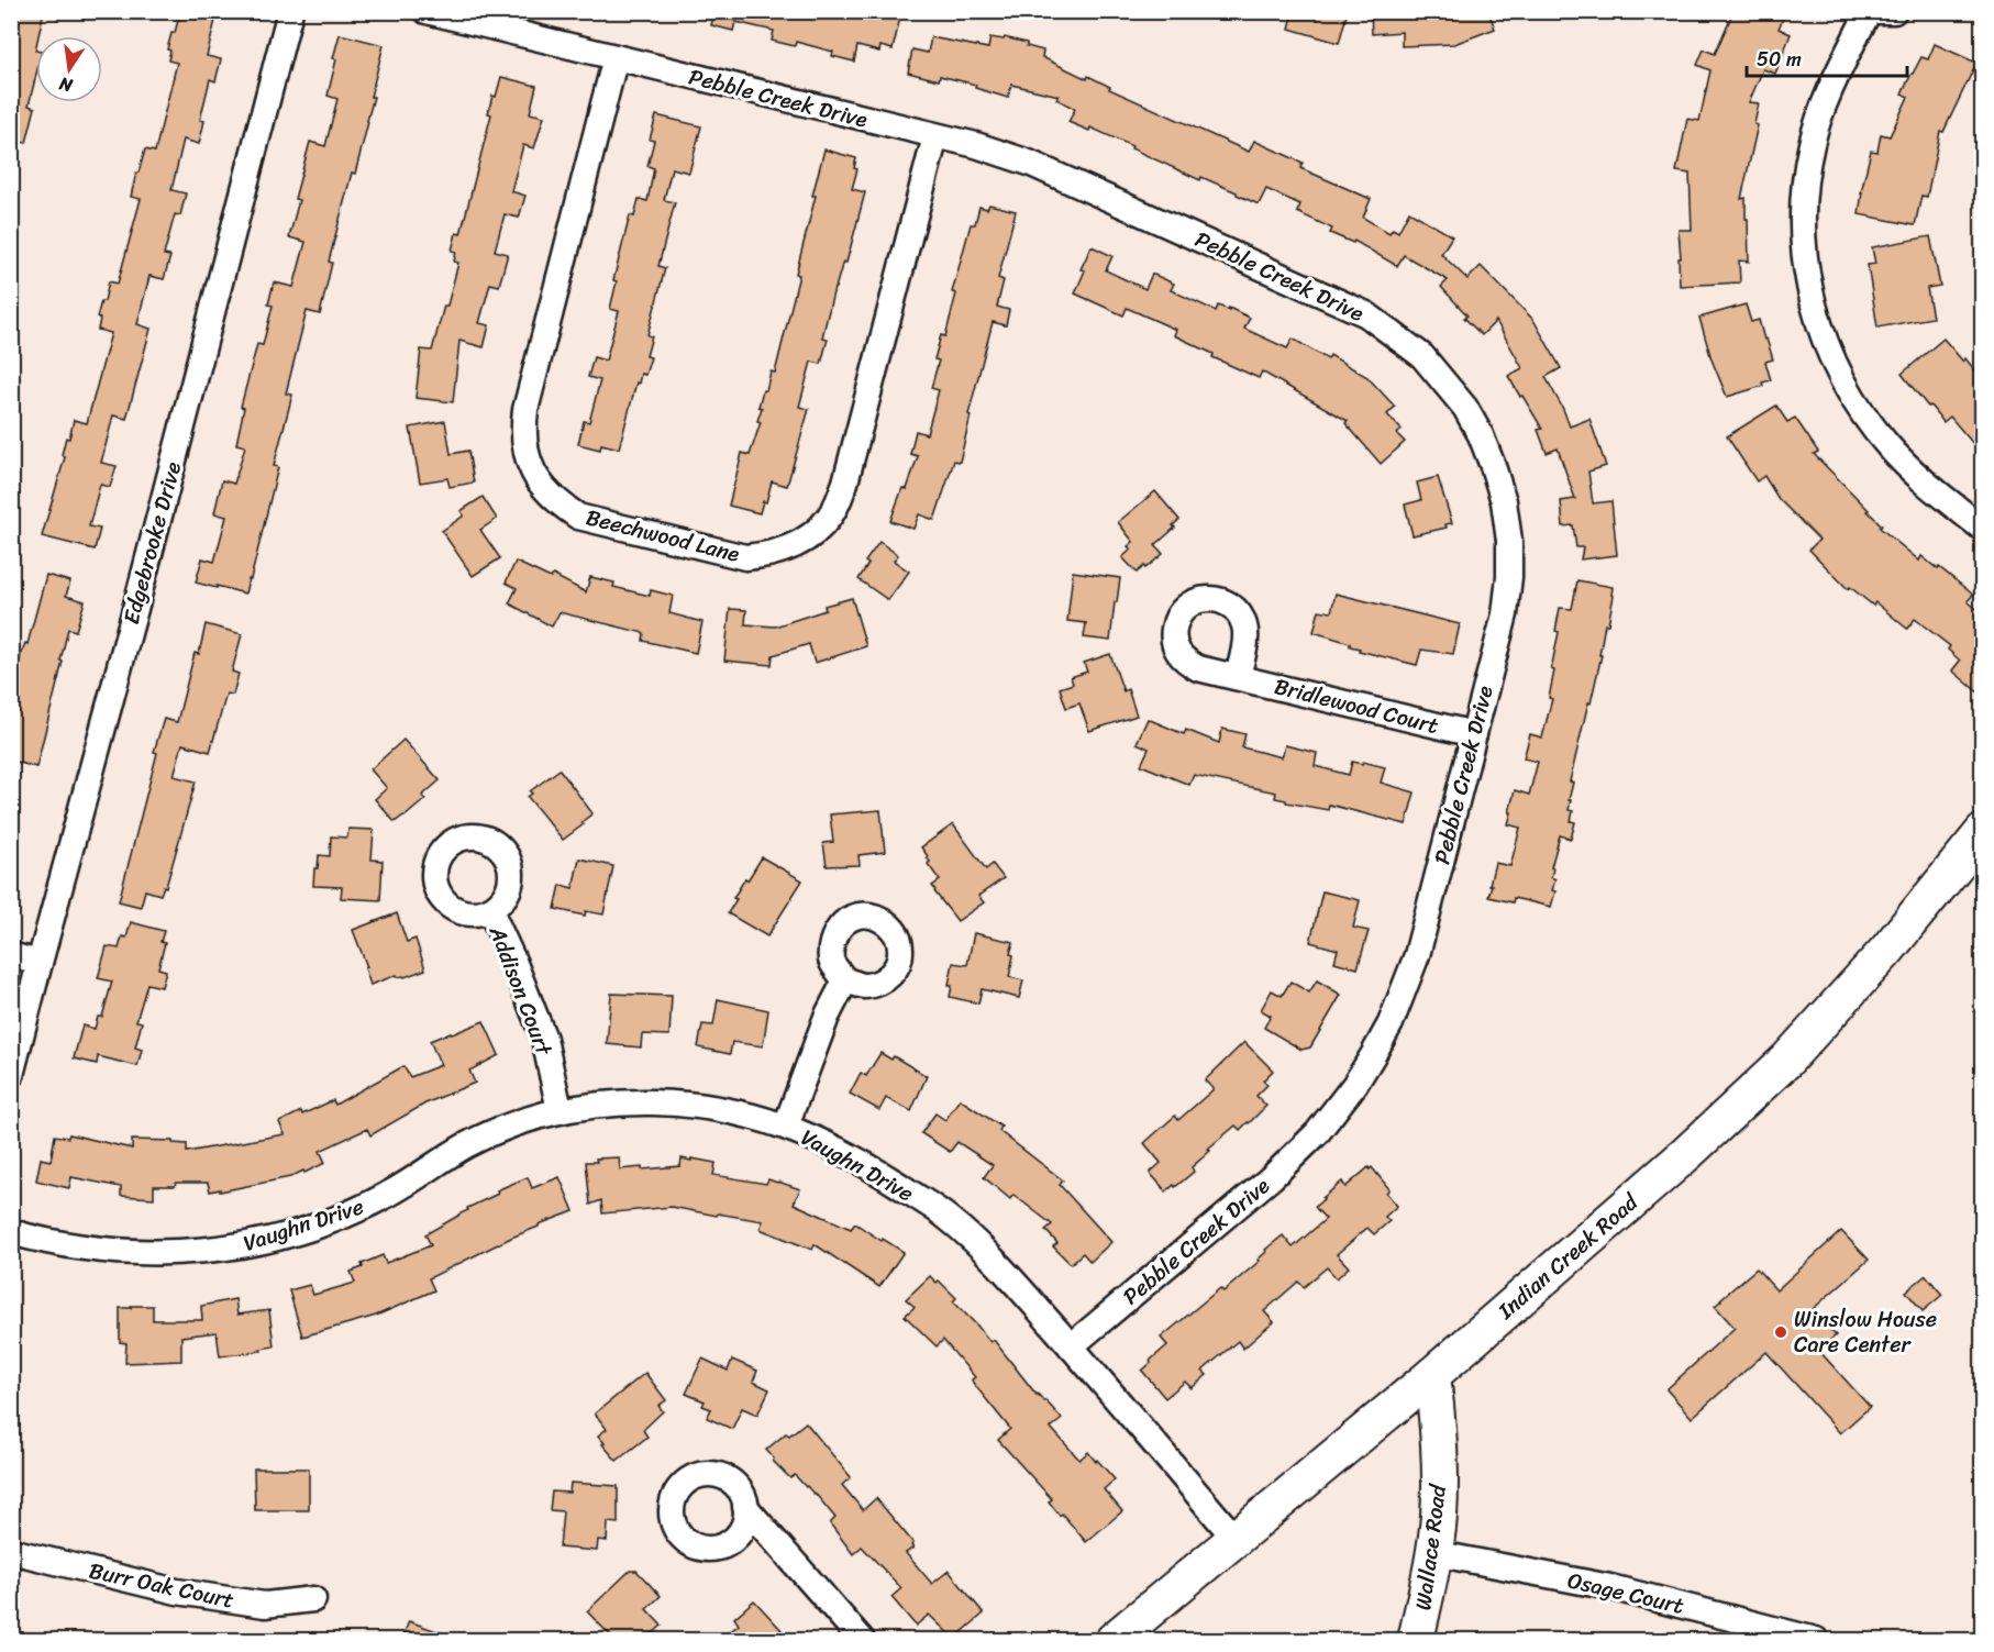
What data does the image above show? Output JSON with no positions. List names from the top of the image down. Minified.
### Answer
{"streets":{"street":["Pebble Creek Drive","Beechwood Lane","Edgebrooke Drive","Bridlewood Court","Addison Court","Vaughn Drive","Indian Creek Road","Wallace Road","Burr Oak Court","Osage Court"]},"crossings":[["Pebble Creek Drive","Beechwood Lane"],["Pebble Creek Drive","Bridlewood Court"],["Pebble Creek Drive","Vaughn Drive"],["Addison Court","Vaughn Drive"],["Vaughn Drive","Indian Creek Road"],["Indian Creek Road","Wallace Road"],["Wallace Road","Osage Court"]],"places":["Winslow House Care Center"],"scale_bar":"50 m","north":"bottom"}
